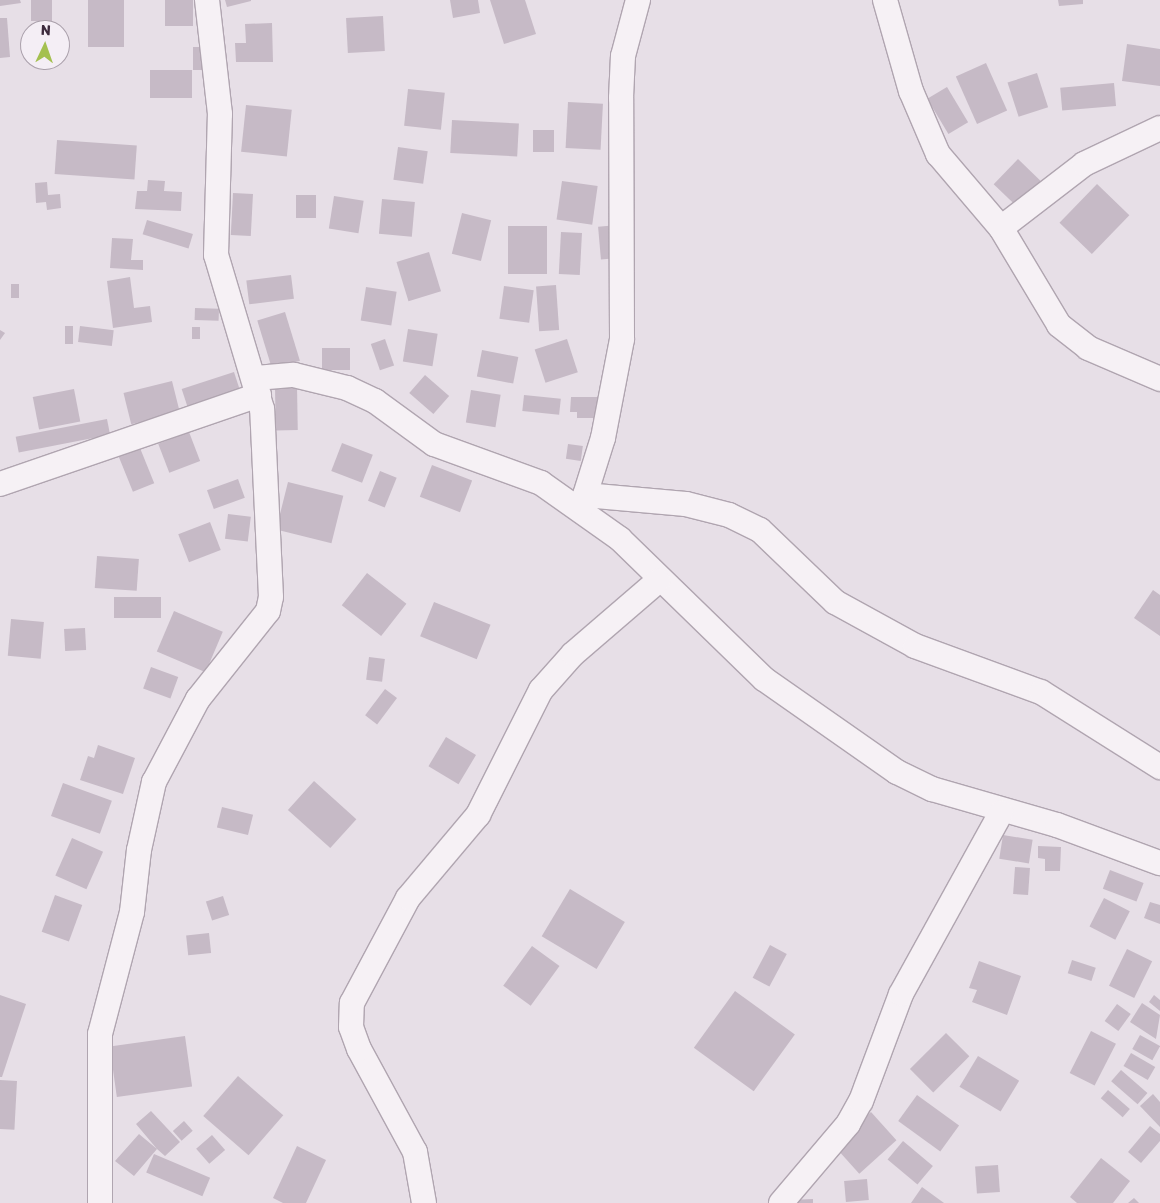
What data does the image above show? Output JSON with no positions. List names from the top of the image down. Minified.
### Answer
{"north":"top"}
